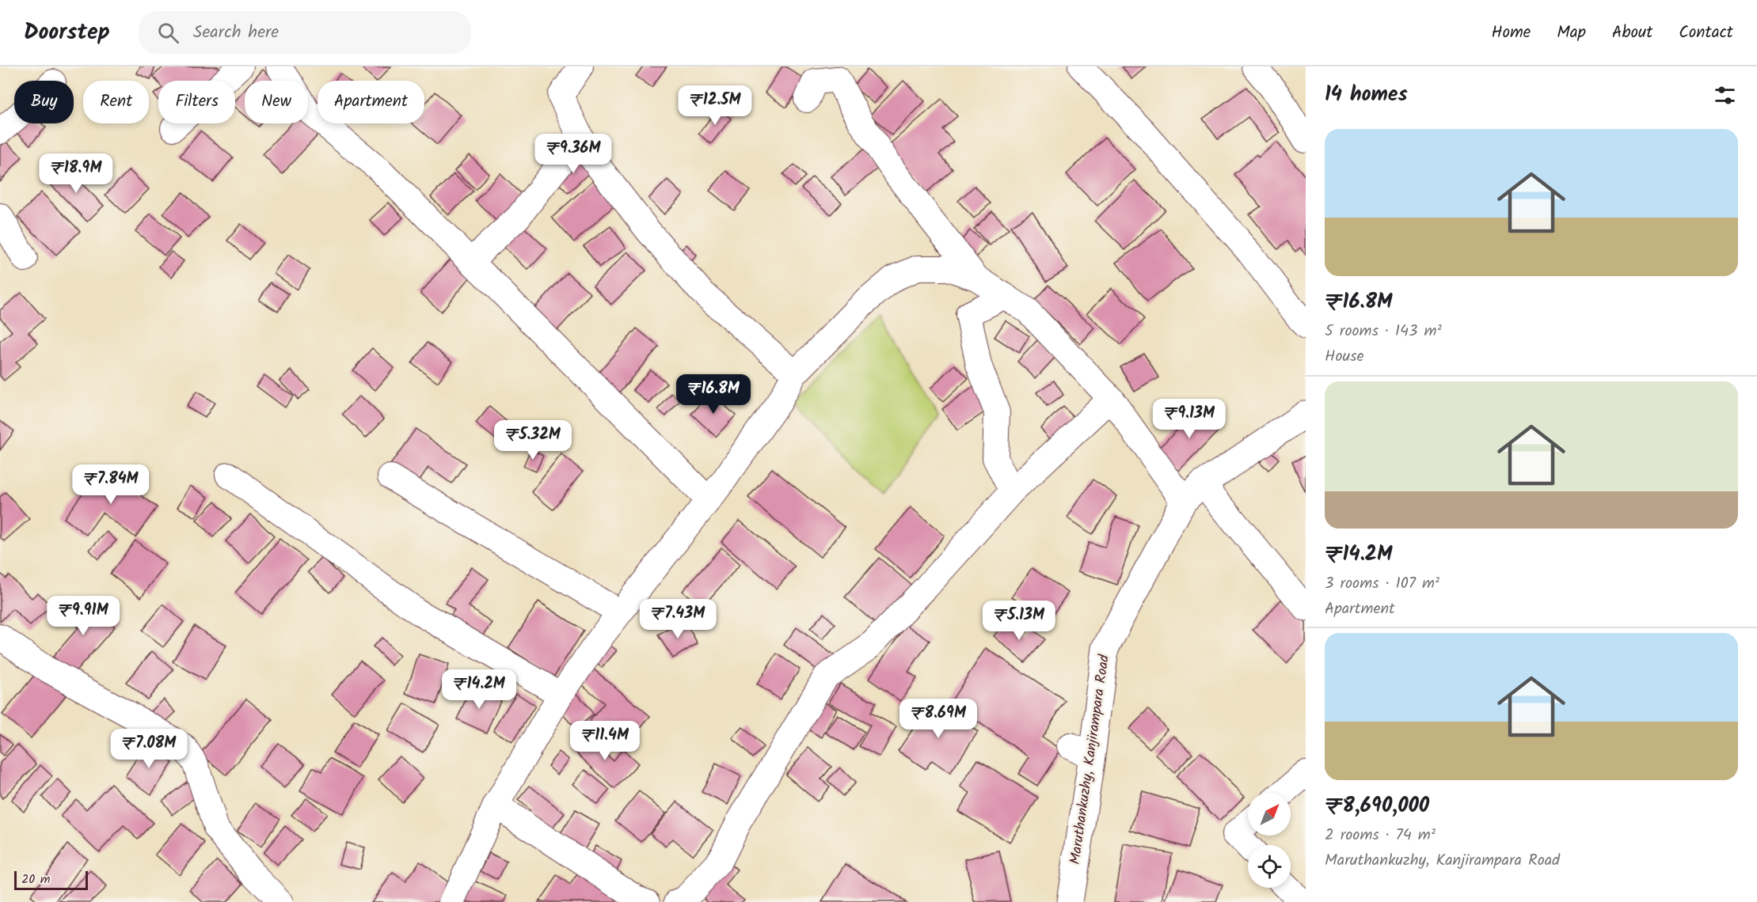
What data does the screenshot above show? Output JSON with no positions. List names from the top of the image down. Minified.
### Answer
{"streets":{"main road":["Maruthankuzhy, Kanjirampara Road"]},"scale_bar":"20 m","north":"top right","page":{"header":"Doorstep","search":"Search here","nav":["Home","Map","About","Contact"],"heading":"14 homes","chip":["Buy","Rent","Filters","New","Apartment"],"price":["₹12.5M","₹9.36M","₹18.9M","₹16.8M","₹9.13M","₹5.32M","₹7.84M","₹9.91M","₹7.43M","₹5.13M","₹14.2M","₹8.69M","₹11.4M","₹7.08M"],"list":[{"name":"₹16.8M","note":"5 rooms · 143 m² · House"},{"name":"₹14.2M","note":"3 rooms · 107 m² · Apartment"},{"name":"₹8,690,000","note":"2 rooms · 74 m² · Maruthankuzhy, Kanjirampara Road"}],"scale":"20 m"}}
